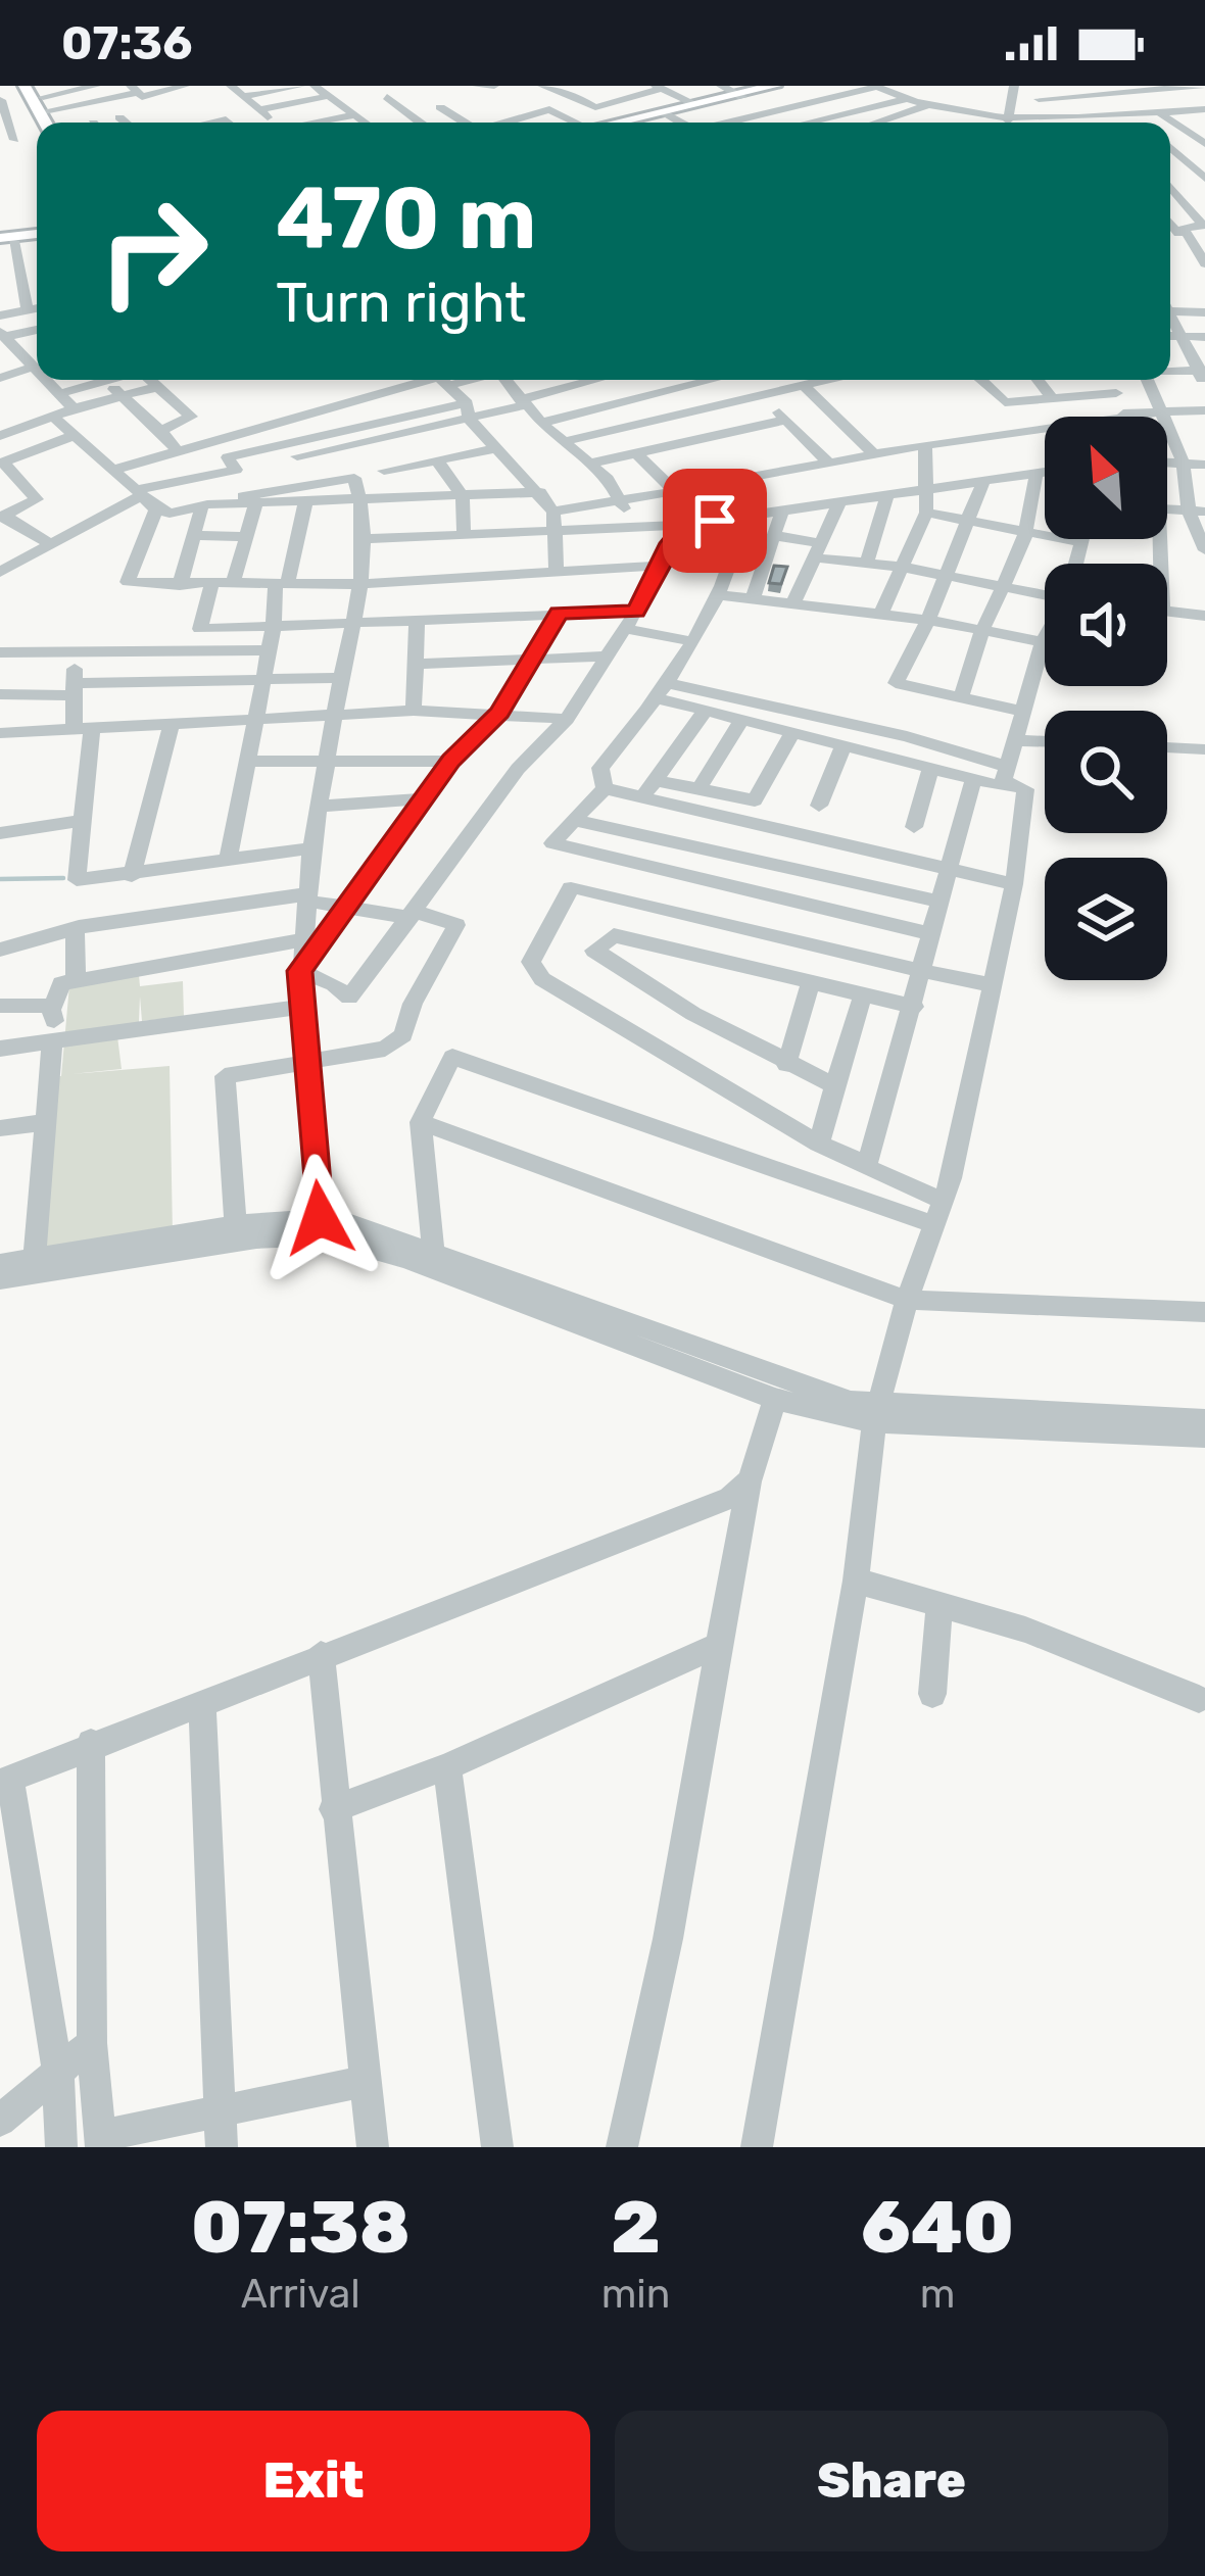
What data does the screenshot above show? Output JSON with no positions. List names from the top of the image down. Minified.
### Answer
{"north":"top left","page":{"status":"07:36","turn":["470 m","Turn right"],"eta":["07:38","Arrival","2","min","640","m"],"buttons":["Exit","Share"]}}
